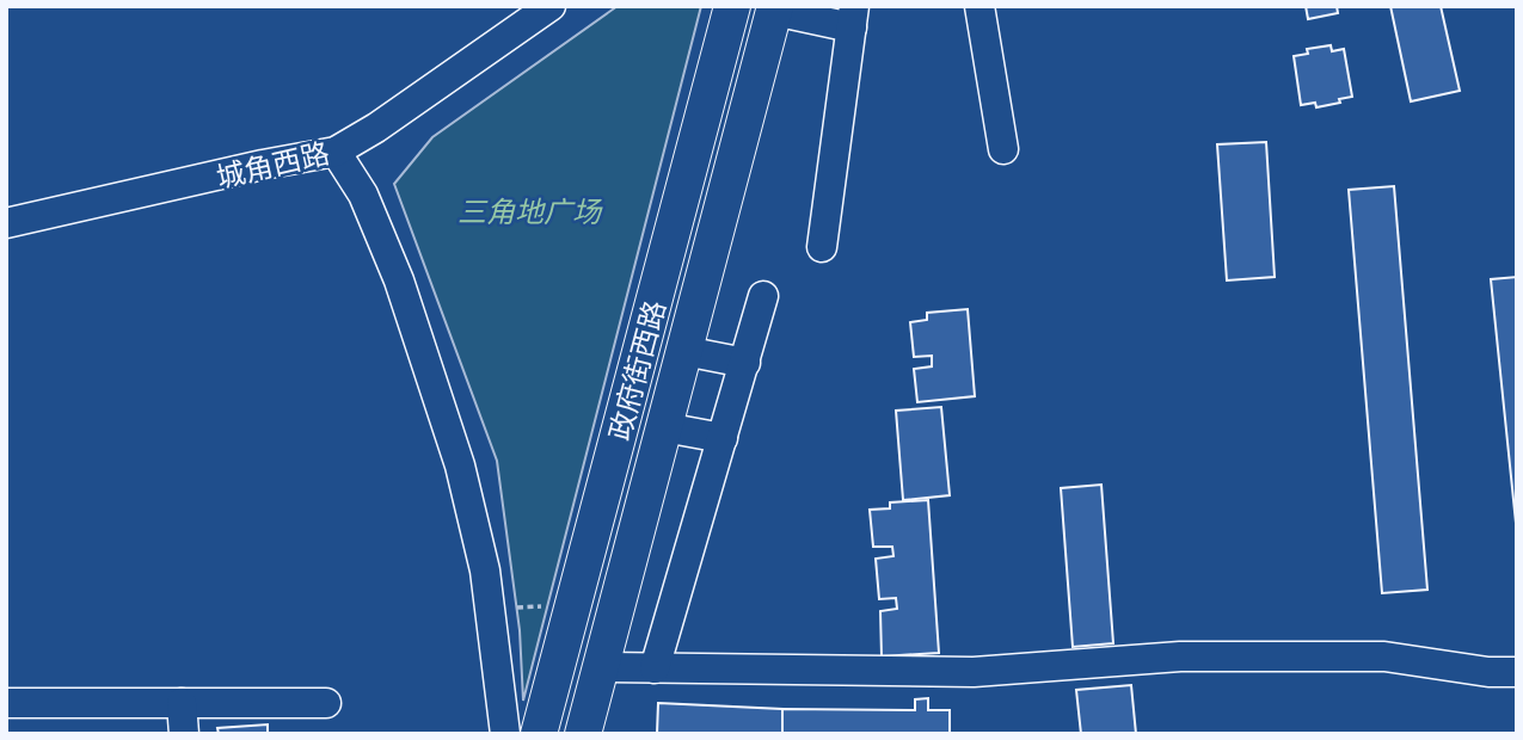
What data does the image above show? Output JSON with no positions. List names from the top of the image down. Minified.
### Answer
{"streets":{"main road":["政府街西路"],"street":["城角西路"]},"parks":["三角地广场"]}
